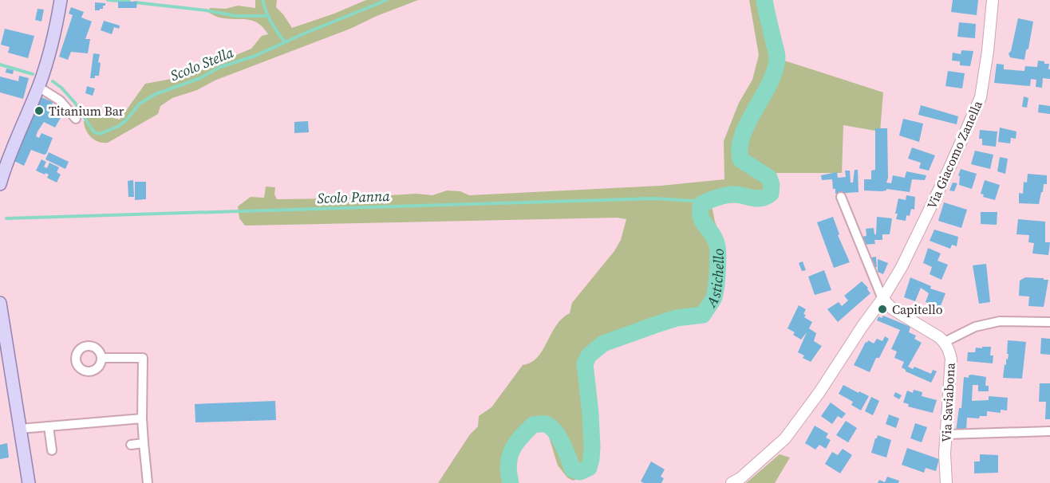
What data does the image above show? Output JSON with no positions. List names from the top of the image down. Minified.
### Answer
{"streets":{"street":["Via Giacomo Zanella","Via Saviabona"]},"water":["Scolo Stella","Scolo Panna","Astichello"],"places":["Titanium Bar","Capitello"]}
